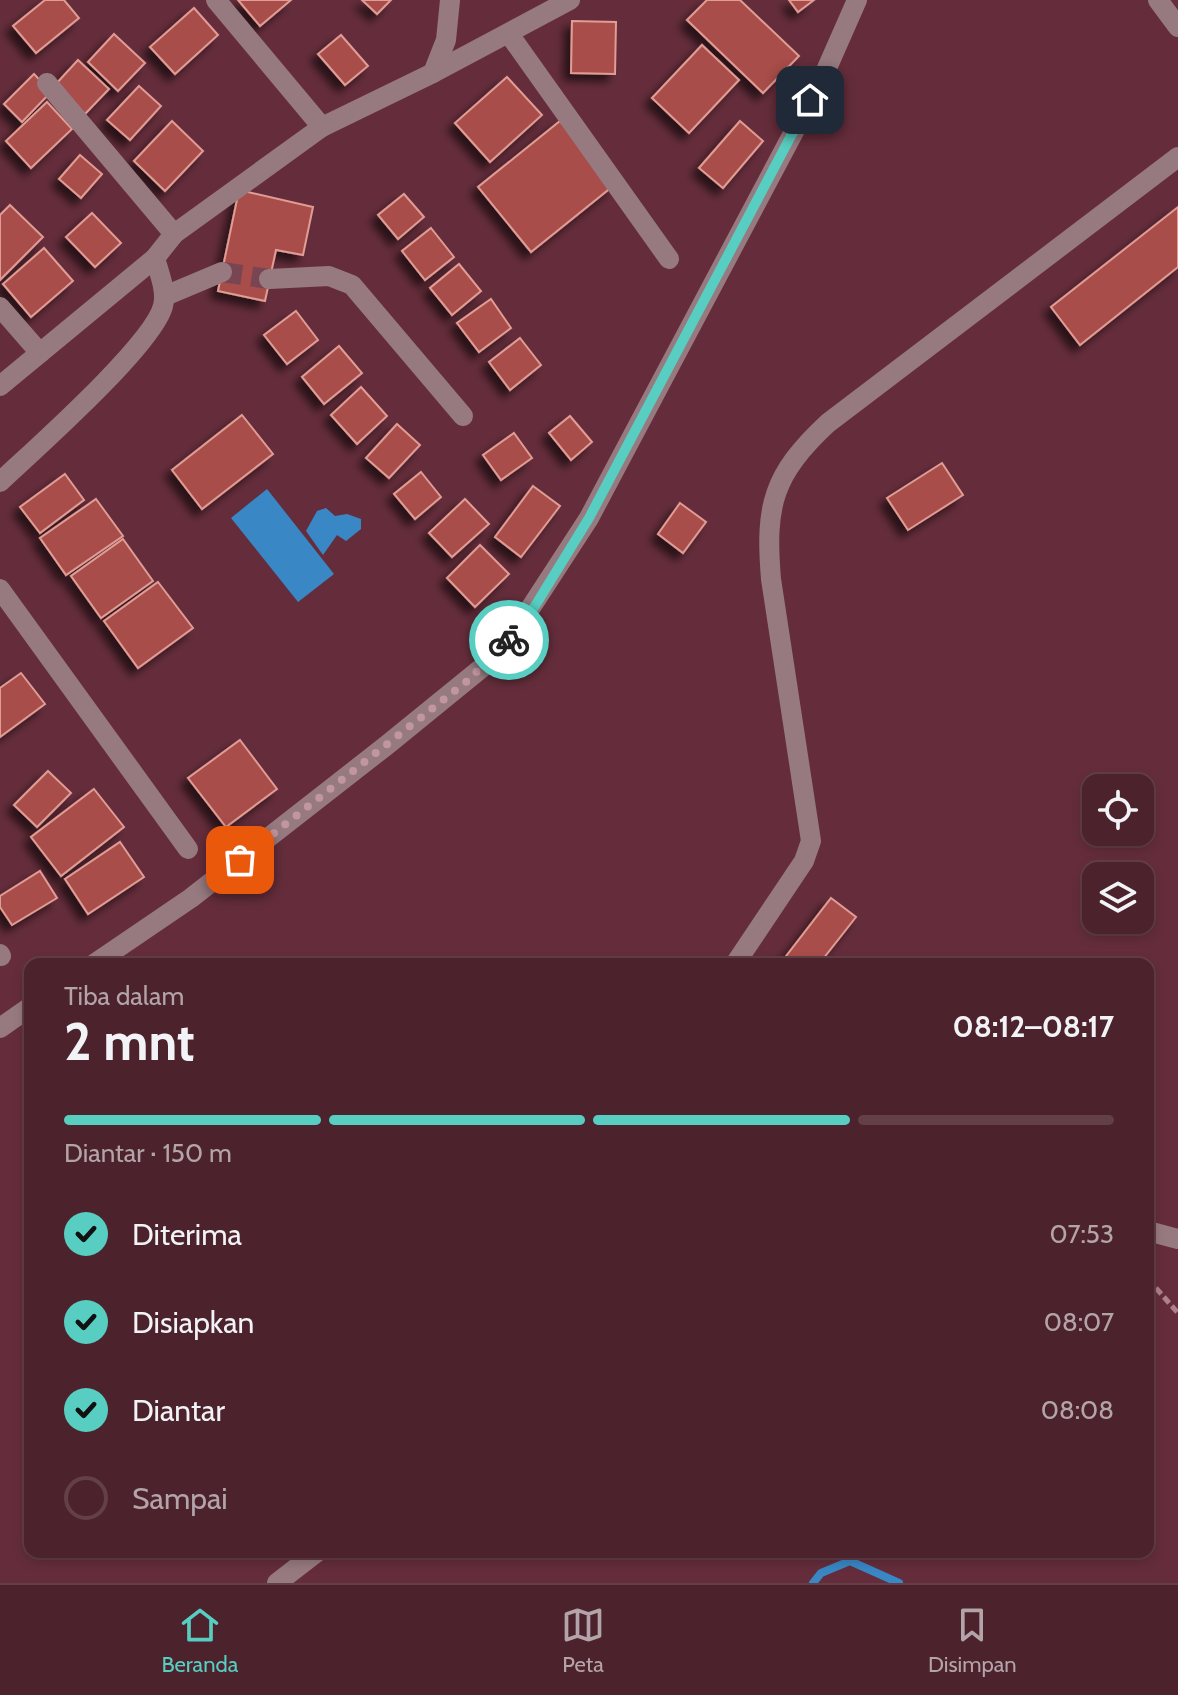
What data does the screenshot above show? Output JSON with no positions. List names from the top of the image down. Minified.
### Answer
{"page":{"heading":["2 mnt","Tiba dalam","08:12–08:17"],"bar":"Diantar · 150 m","list":[["Diterima","07:53"],["Disiapkan","08:07"],["Diantar","08:08"],"Sampai"],"tabs":["Beranda","Peta","Disimpan"]}}
